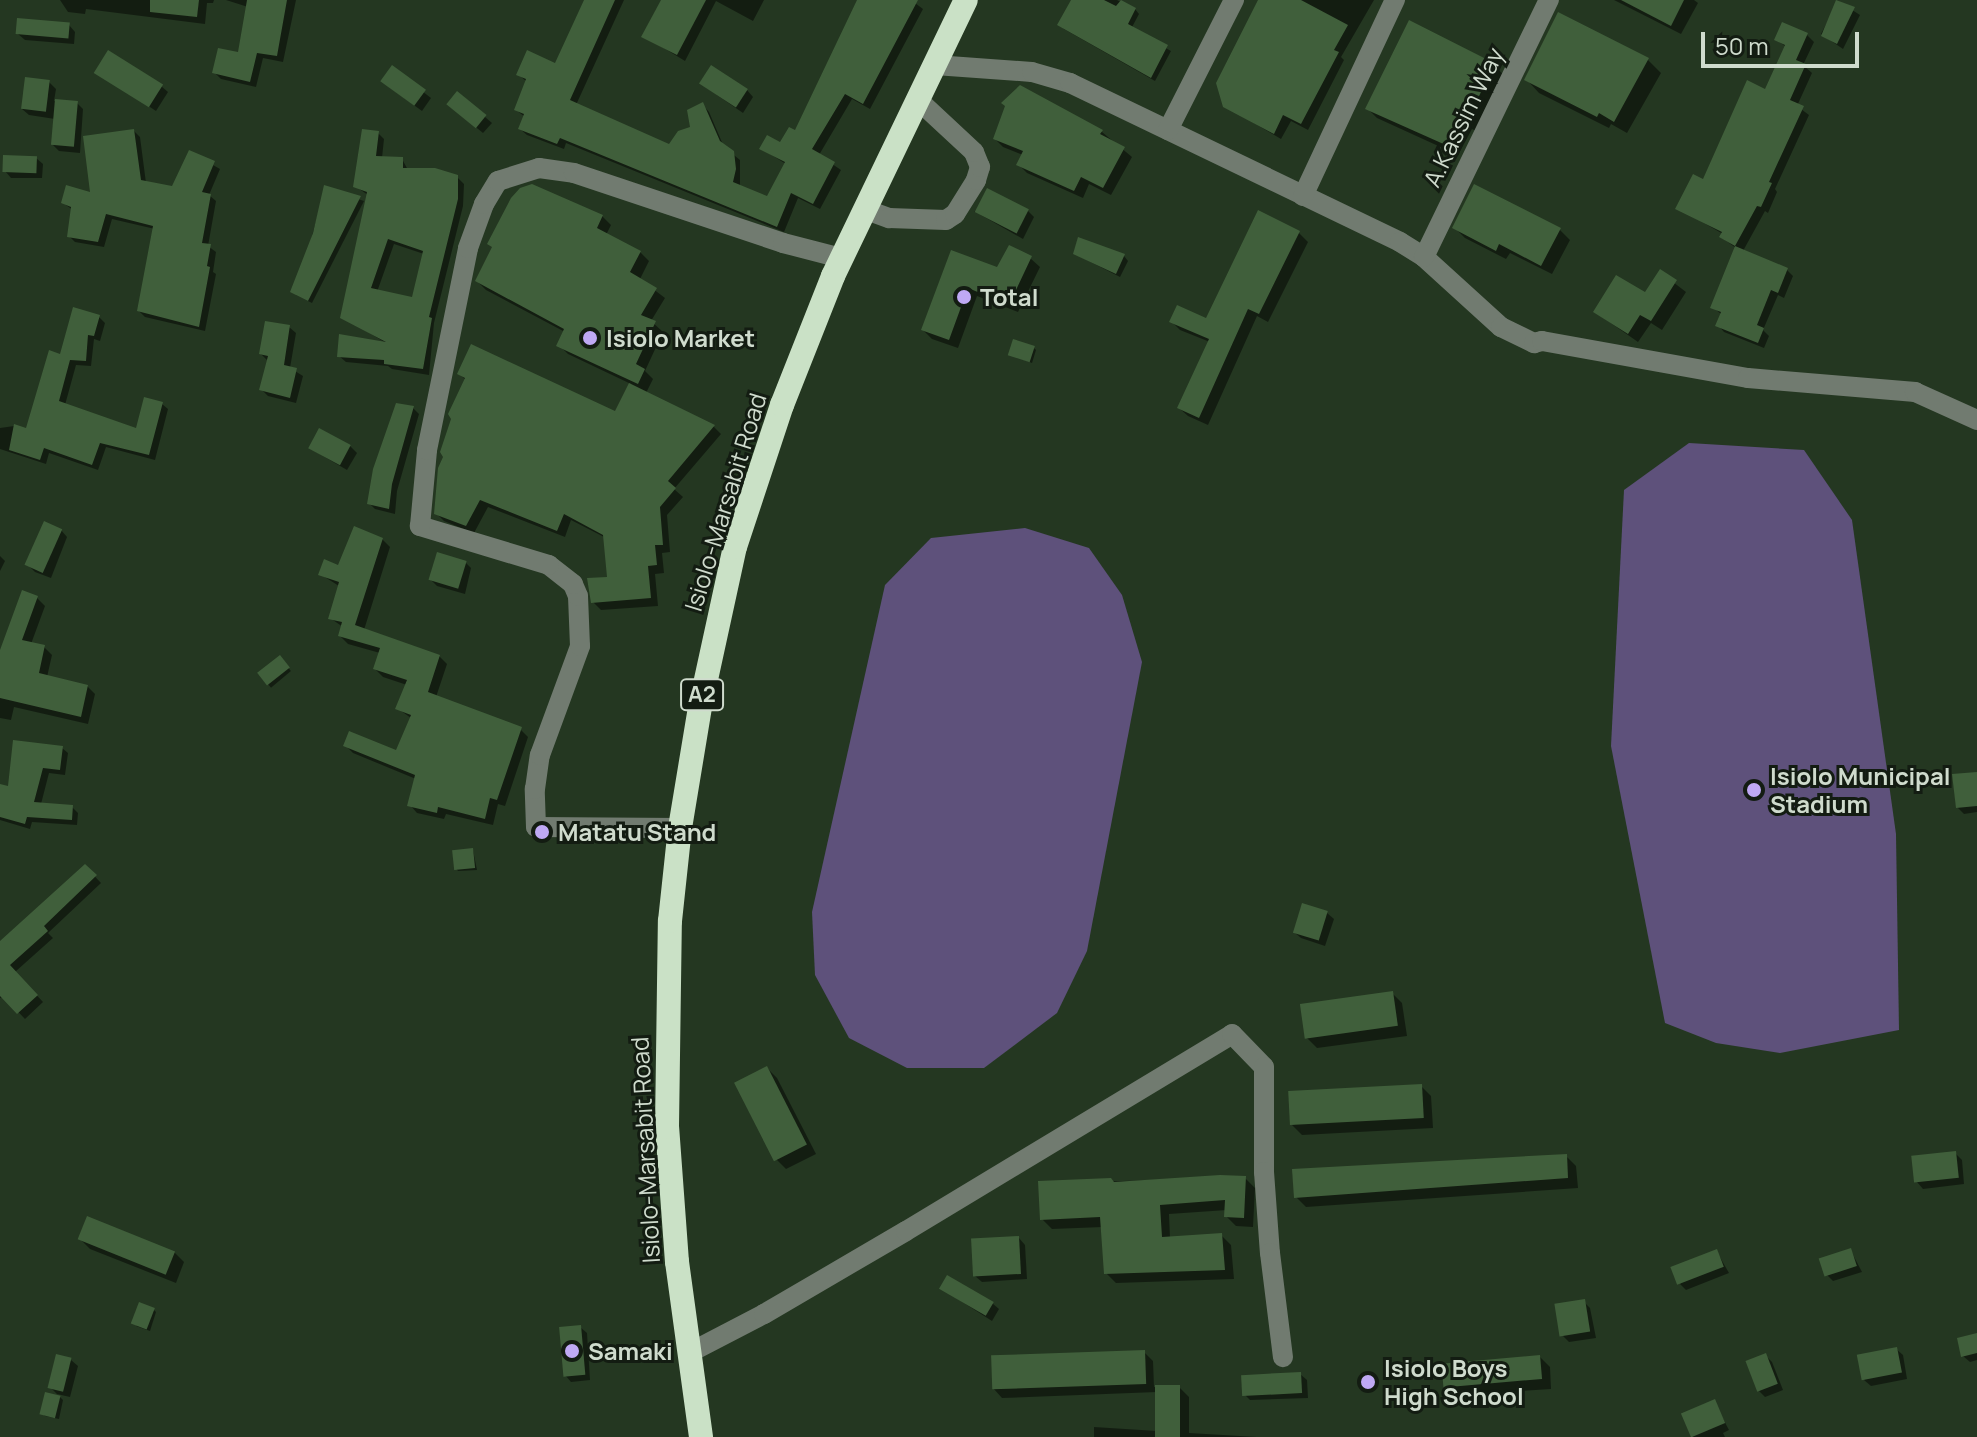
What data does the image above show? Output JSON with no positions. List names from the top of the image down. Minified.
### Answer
{"streets":{"highway":["Isiolo-Marsabit Road","A2"],"street":["A.Kassim Way"]},"places":["Total","Isiolo Market","Isiolo Municipal Stadium","Matatu Stand","Samaki","Isiolo Boys High School"],"scale_bar":"50 m"}
